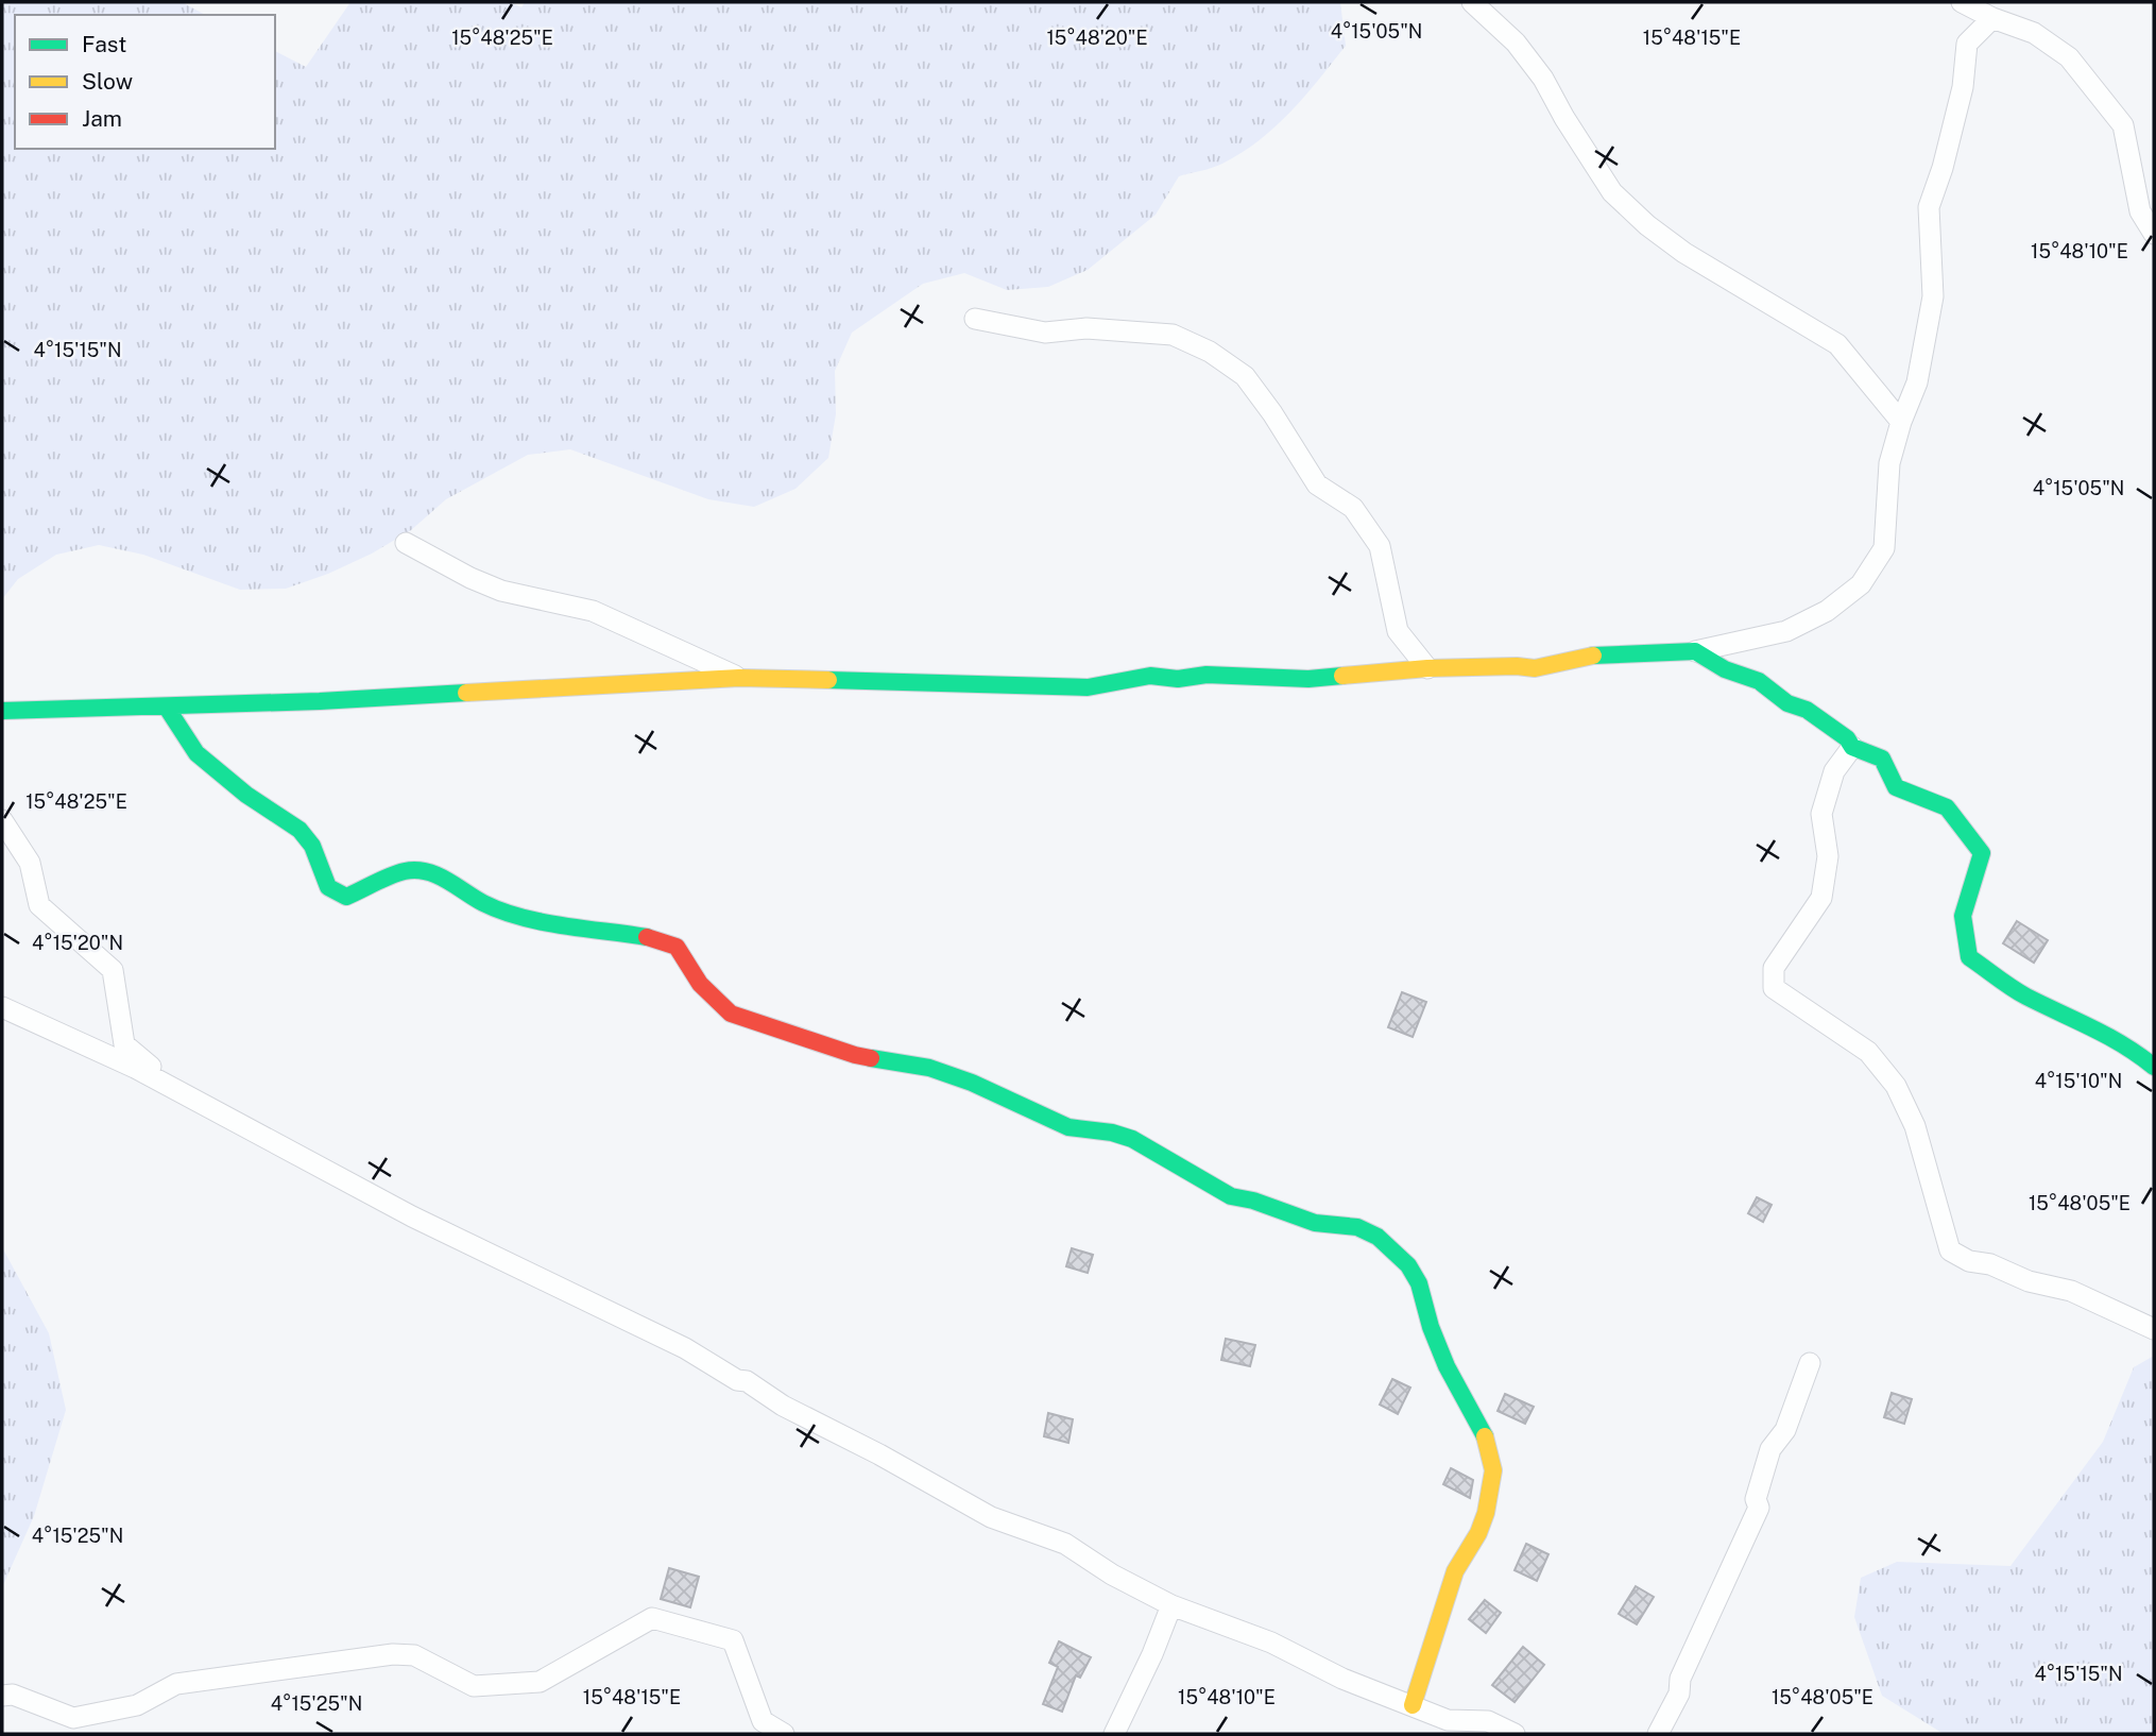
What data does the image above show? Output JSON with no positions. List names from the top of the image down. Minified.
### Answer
{"legend":["Fast","Slow","Jam"],"coordinates":["4°15'05\"N","15°48'25\"E","15°48'20\"E","15°48'15\"E","15°48'10\"E","4°15'15\"N","4°15'20\"N","4°15'10\"N","15°48'05\"E","4°15'25\"N"]}
